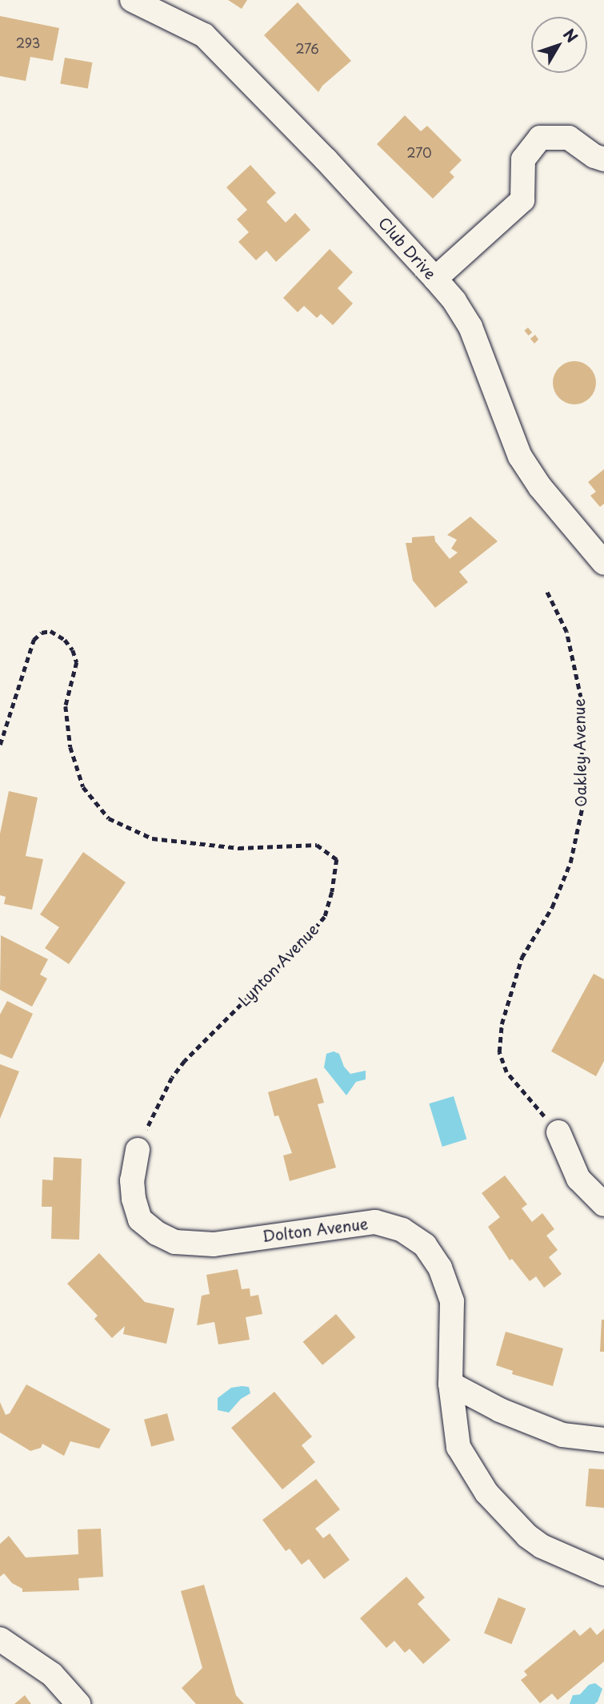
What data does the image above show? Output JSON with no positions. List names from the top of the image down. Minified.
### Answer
{"streets":{"street":["Club Drive","Dolton Avenue"],"path":["Oakley Avenue","Lynton Avenue"]},"crossings":[["Lynton Avenue","Dolton Avenue"]],"house_numbers":["293","276","270"],"north":"top right"}
